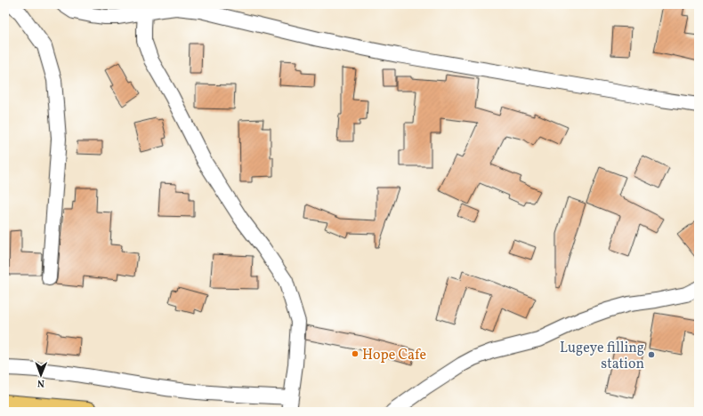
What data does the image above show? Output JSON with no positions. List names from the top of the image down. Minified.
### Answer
{"places":["Hope Cafe","Lugeye filling station"],"north":"bottom"}
